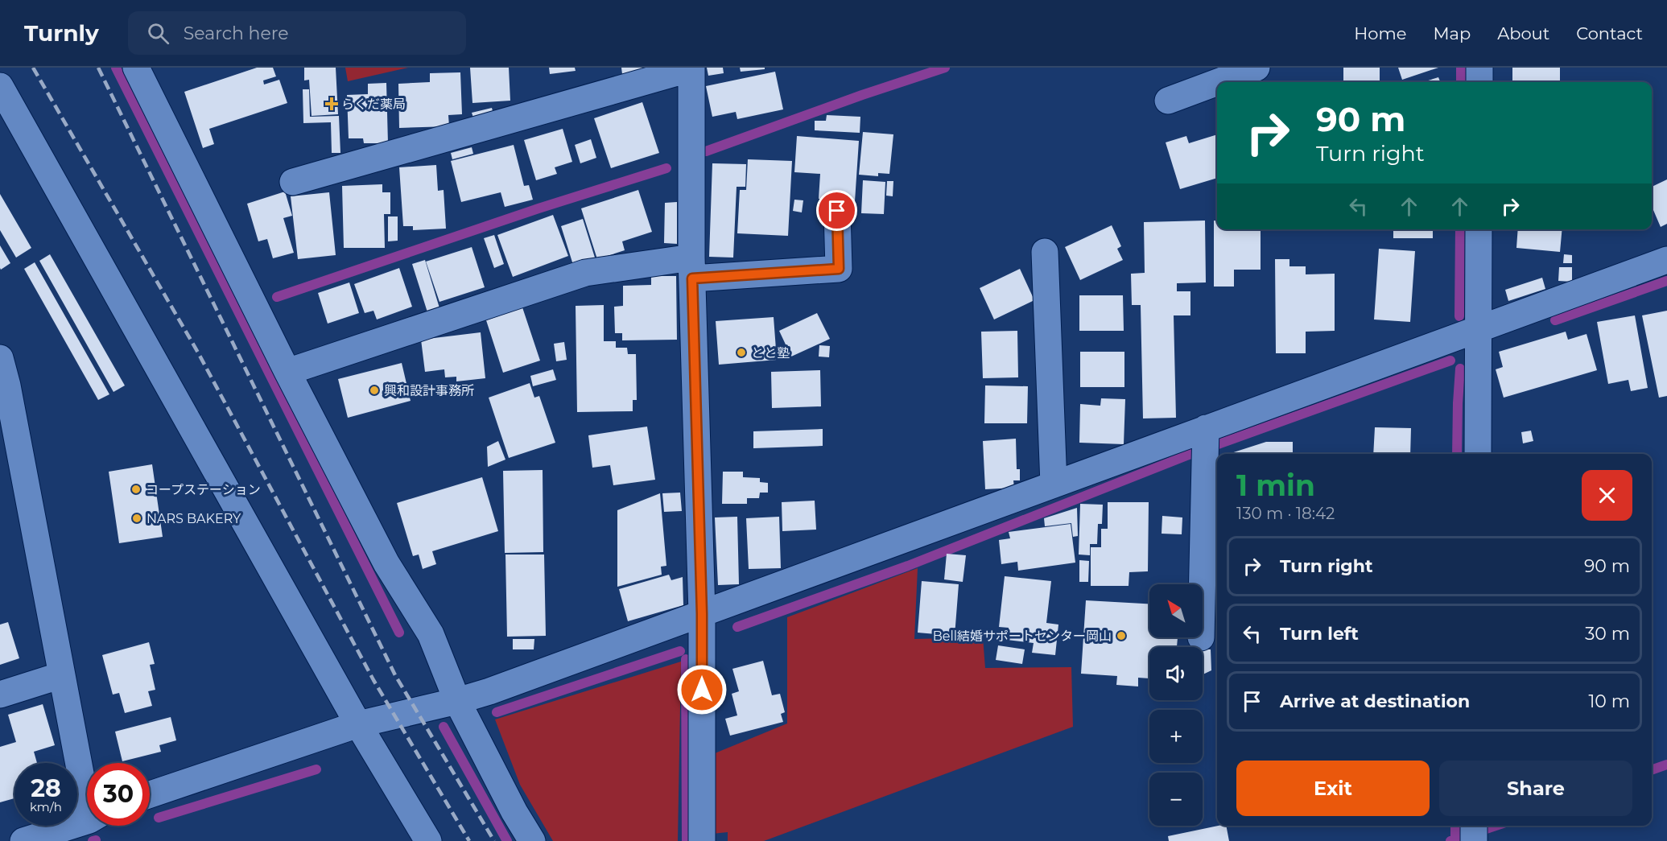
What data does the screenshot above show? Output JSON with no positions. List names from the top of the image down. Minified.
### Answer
{"places":{"health":["らくだ薬局"],"other":["とと塾","興和設計事務所","コープステーション","NARS BAKERY","Bell結婚サポートセンター岡山"]},"north":"top left","page":{"header":"Turnly","search":"Search here","nav":["Home","Map","About","Contact"],"turn":["90 m","Turn right"],"heading":["1 min","130 m · 18:42"],"list":[{"name":"Turn right","value":"90 m"},{"name":"Turn left","value":"30 m"},{"name":"Arrive at destination","value":"10 m"}],"map_buttons":["+","−"],"buttons":["Exit","Share"],"speed":"28 km/h","limit":"30"}}
